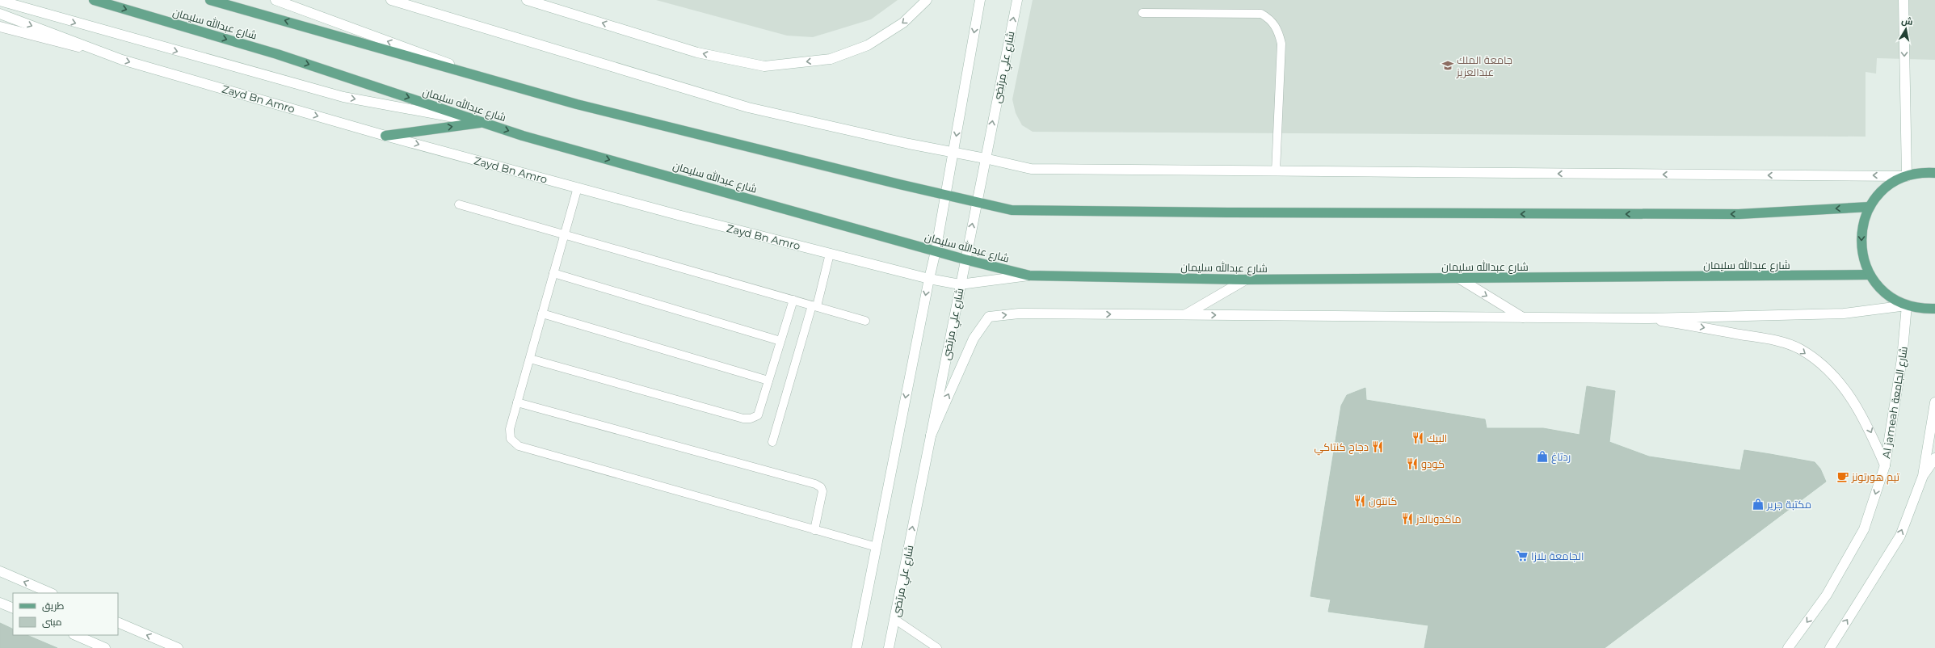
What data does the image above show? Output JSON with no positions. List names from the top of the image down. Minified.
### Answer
{"streets":{"main road":["شارع عبدالله سليمان","شارع علي مرتضى","Zayd Bn Amro","Al jameah شارع الجامعة"]},"crossings":[["شارع عبدالله سليمان","شارع علي مرتضى"],["شارع عبدالله سليمان","Zayd Bn Amro"],["شارع علي مرتضى","Zayd Bn Amro"]],"places":{"school or university":["جامعة الملك عبدالعزيز"],"restaurant":["البيك","دجاج كنتاكي","كودو","كانتون","ماكدونالدز"],"shop":["ردتاغ","مكتبة جرير"],"cafe":["تيم هورتونز"],"supermarket":["الجامعة بلازا"]},"legend":["طريق","مبنى"],"north":"top"}
